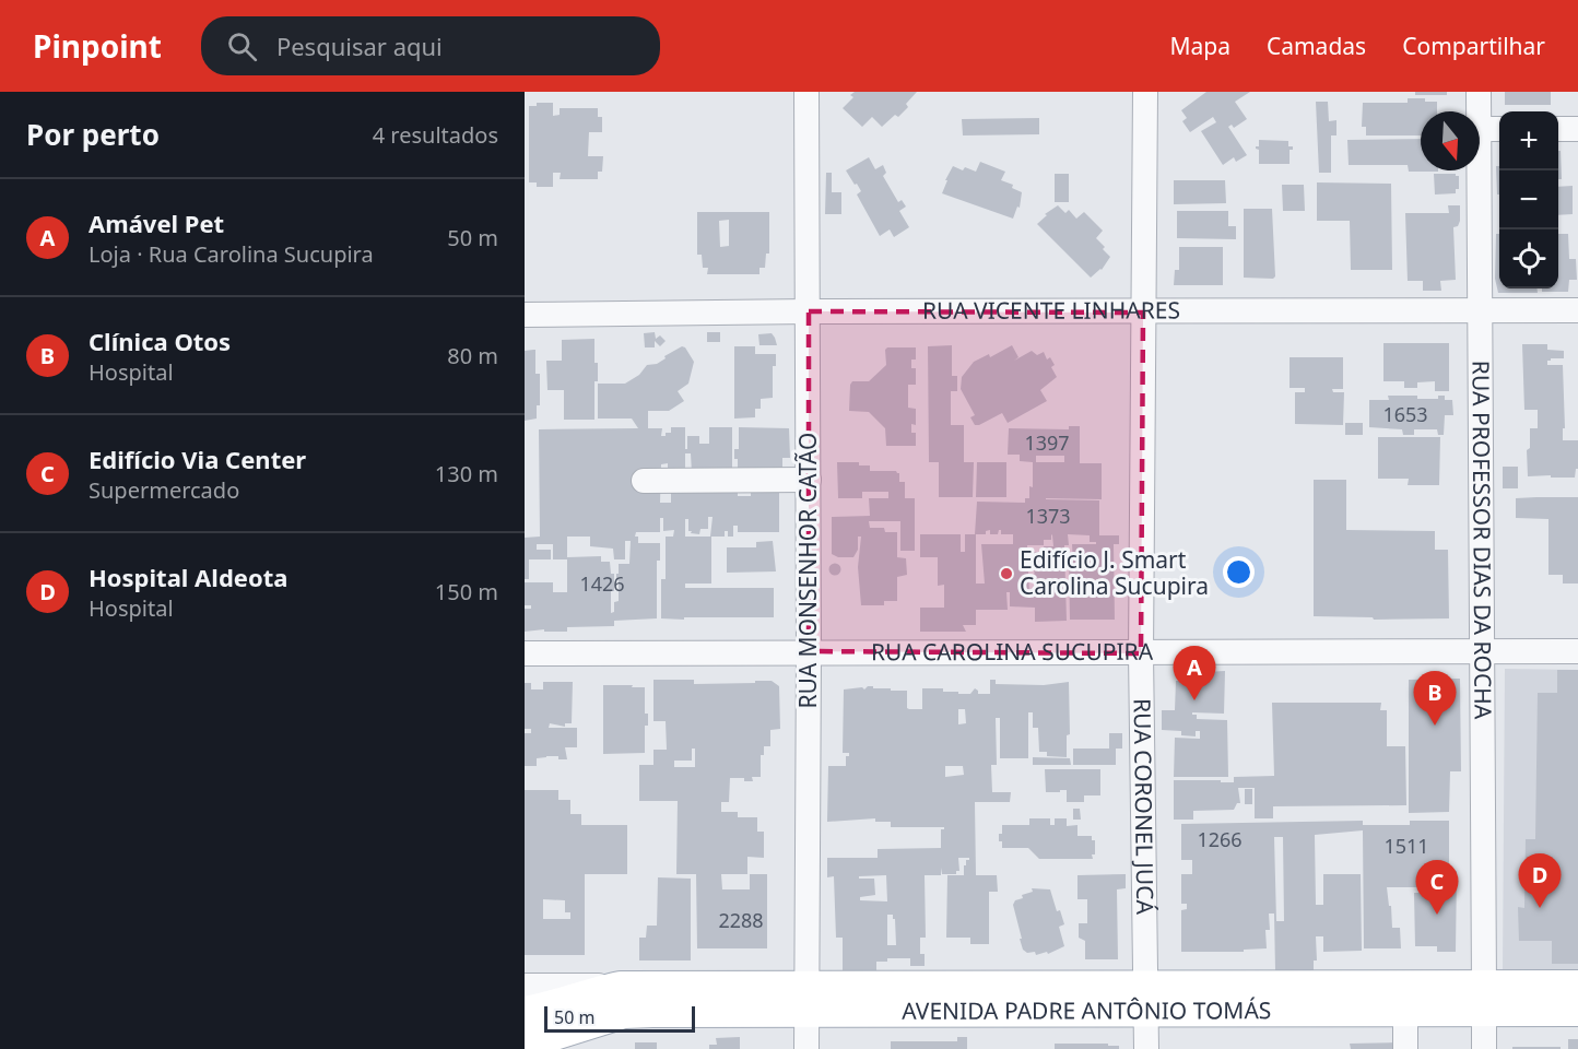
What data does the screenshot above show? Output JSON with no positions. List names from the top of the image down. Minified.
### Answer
{"streets":{"main road":["AVENIDA PADRE ANTÔNIO TOMÁS"],"street":["RUA VICENTE LINHARES","RUA PROFESSOR DIAS DA ROCHA","RUA MONSENHOR CATÃO","RUA CAROLINA SUCUPIRA","RUA CORONEL JUCÁ"]},"crossings":[["RUA VICENTE LINHARES","RUA PROFESSOR DIAS DA ROCHA"],["RUA VICENTE LINHARES","RUA MONSENHOR CATÃO"],["RUA VICENTE LINHARES","RUA CORONEL JUCÁ"],["RUA PROFESSOR DIAS DA ROCHA","RUA CAROLINA SUCUPIRA"],["RUA PROFESSOR DIAS DA ROCHA","AVENIDA PADRE ANTÔNIO TOMÁS"],["RUA MONSENHOR CATÃO","RUA CAROLINA SUCUPIRA"],["RUA MONSENHOR CATÃO","AVENIDA PADRE ANTÔNIO TOMÁS"],["RUA CAROLINA SUCUPIRA","RUA CORONEL JUCÁ"],["RUA CORONEL JUCÁ","AVENIDA PADRE ANTÔNIO TOMÁS"]],"places":["Edifício J. Smart Carolina Sucupira"],"house_numbers":["1653","1397","1373","1426","1266","1511","2288"],"scale_bar":"50 m","north":"bottom","page":{"header":"Pinpoint","search":"Pesquisar aqui","nav":["Mapa","Camadas","Compartilhar"],"heading":["Por perto","4 resultados"],"map_buttons":["+","−"],"list":[{"mark":"A","name":"Amável Pet","note":"Loja · Rua Carolina Sucupira","value":"50 m"},{"mark":"B","name":"Clínica Otos","note":"Hospital","value":"80 m"},{"mark":"C","name":"Edifício Via Center","note":"Supermercado","value":"130 m"},{"mark":"D","name":"Hospital Aldeota","note":"Hospital","value":"150 m"}],"pins":["A","B","D","C"],"scale":"50 m"}}
